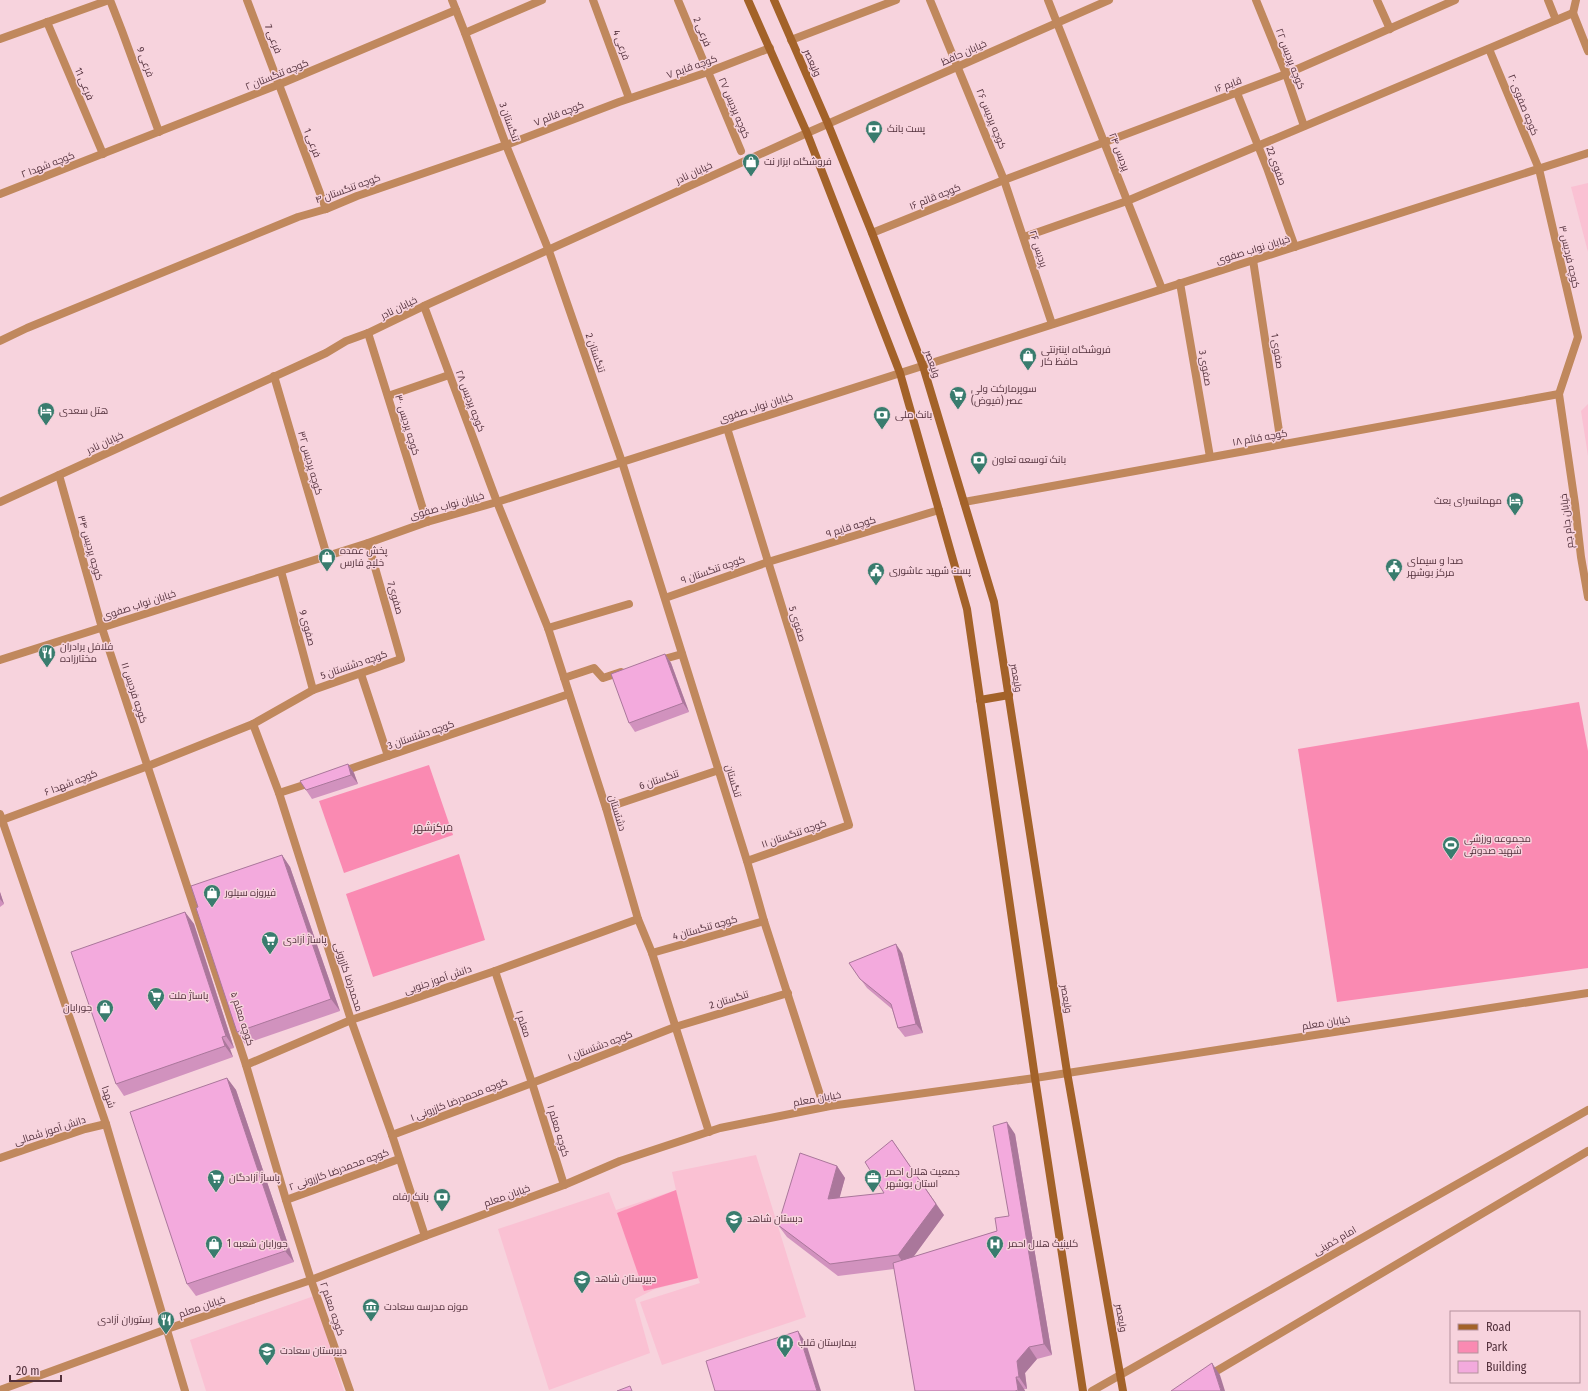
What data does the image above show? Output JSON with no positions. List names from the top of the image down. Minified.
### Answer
{"streets":{"main road":["ولیعصر"],"street":["فرعی 2","فرعی 7","فرعی 4","خیابان حافظ","کوچه پردیس ۲۲","فرعی 9","کوچه قایم ۷","کوچه تنگستان ۲","فرعی 11","قایم ۱۶","کوچه صفوی ۲۰","کوچه پردیس ۲۷","کوچه قائم ۷","کوچه پردیس ۲۶","تنگستان 3","فرعی 1","پردیس ۲۴","کوچه شهدا ۲","صفوی 22","خیابان نادر","کوچه تنگستان ۴","کوچه قائم ۱۶","پردیس ۲۶","خیابان نواب صفوی","کوچه فردیس ۳","صفوی 1","تنگستان 2","صفوی 3","کوچه پردیس ۲۸","کوچه پردیس ۳۰","کوچه قائم ۱۸","کوچه پردیس ۳۲","خیابان جام جم","کوچه قایم ۹","کوچه پردیس ۳۴","کوچه تنگستان ۹","صفوی7","صفوی 5","صفوی 9","کوچه دشتستان 5","کوچه فردیس ۱۱","کوچه دشتستان 3","تنگستان 6","تنگستان","کوچه شهدا ۶","دشتستان","کوچه تنگستان ۱۱","کوچه تنگستان 4","محمدرضا کازرونی","دانش آموز جنوبی","کوچه معلم ۵","خیابان معلم","معلم ۱","کوچه دشتستان ۱","شهدا","کوچه محمدرضا کازرونی ۱","دانش آموز شمالی","کوچه معلم ۱","کوچه محمدرضا کازرونی ۲","امام خمینی","کوچه معلم ۲"]},"crossings":[["فرعی 2","کوچه قایم ۷"],["فرعی 2","کوچه پردیس ۲۷"],["فرعی 7","کوچه تنگستان ۲"],["فرعی 7","فرعی 1"],["فرعی 4","کوچه قایم ۷"],["خیابان حافظ","ولیعصر"],["خیابان حافظ","کوچه پردیس ۲۶"],["خیابان حافظ","پردیس ۲۴"],["خیابان حافظ","خیابان نادر"],["کوچه پردیس ۲۲","قایم ۱۶"],["فرعی 9","کوچه تنگستان ۲"],["ولیعصر","کوچه قائم ۱۶"],["ولیعصر","خیابان نواب صفوی"],["ولیعصر","کوچه قائم ۱۸"],["ولیعصر","خیابان معلم"],["ولیعصر","امام خمینی"],["کوچه قایم ۷","کوچه پردیس ۲۷"],["کوچه قایم ۷","کوچه قائم ۷"],["کوچه تنگستان ۲","فرعی 11"],["کوچه تنگستان ۲","تنگستان 3"],["کوچه تنگستان ۲","فرعی 1"],["کوچه تنگستان ۲","کوچه شهدا ۲"],["فرعی 11","کوچه شهدا ۲"],["قایم ۱۶","کوچه پردیس ۲۶"],["قایم ۱۶","پردیس ۲۴"],["قایم ۱۶","صفوی 22"],["قایم ۱۶","کوچه قائم ۱۶"],["قایم ۱۶","پردیس ۲۶"],["کوچه صفوی ۲۰","خیابان نواب صفوی"],["کوچه صفوی ۲۰","کوچه فردیس ۳"],["کوچه قائم ۷","تنگستان 3"],["کوچه قائم ۷","کوچه تنگستان ۴"],["کوچه پردیس ۲۶","کوچه قائم ۱۶"],["کوچه پردیس ۲۶","پردیس ۲۶"],["تنگستان 3","خیابان نادر"],["تنگستان 3","کوچه تنگستان ۴"],["تنگستان 3","تنگستان 2"],["فرعی 1","کوچه تنگستان ۴"],["پردیس ۲۴","خیابان نواب صفوی"],["صفوی 22","خیابان نواب صفوی"],["خیابان نادر","تنگستان 2"],["خیابان نادر","کوچه پردیس ۲۸"],["خیابان نادر","کوچه پردیس ۳۰"],["خیابان نادر","کوچه پردیس ۳۲"],["خیابان نادر","کوچه پردیس ۳۴"],["کوچه قائم ۱۶","پردیس ۲۶"],["پردیس ۲۶","خیابان نواب صفوی"],["خیابان نواب صفوی","کوچه فردیس ۳"],["خیابان نواب صفوی","صفوی 1"],["خیابان نواب صفوی","تنگستان 2"],["خیابان نواب صفوی","صفوی 3"],["خیابان نواب صفوی","کوچه پردیس ۲۸"],["خیابان نواب صفوی","کوچه پردیس ۳۰"],["خیابان نواب صفوی","کوچه پردیس ۳۲"],["خیابان نواب صفوی","کوچه پردیس ۳۴"],["خیابان نواب صفوی","صفوی7"],["خیابان نواب صفوی","صفوی 5"],["خیابان نواب صفوی","صفوی 9"],["خیابان نواب صفوی","کوچه فردیس ۱۱"],["خیابان نواب صفوی","تنگستان"],["خیابان نواب صفوی","دشتستان"],["کوچه فردیس ۳","کوچه قائم ۱۸"],["کوچه فردیس ۳","خیابان جام جم"],["صفوی 1","کوچه قائم ۱۸"],["تنگستان 2","تنگستان"],["تنگستان 2","دشتستان"],["تنگستان 2","کوچه دشتستان ۱"],["صفوی 3","کوچه قائم ۱۸"],["کوچه پردیس ۲۸","دشتستان"],["کوچه قائم ۱۸","خیابان جام جم"],["کوچه قایم ۹","کوچه تنگستان ۹"],["کوچه قایم ۹","صفوی 5"],["کوچه پردیس ۳۴","کوچه فردیس ۱۱"],["کوچه تنگستان ۹","صفوی 5"],["کوچه تنگستان ۹","تنگستان"],["صفوی7","کوچه دشتستان 5"],["صفوی 5","کوچه تنگستان ۱۱"],["صفوی 9","کوچه دشتستان 5"],["کوچه دشتستان 5","کوچه شهدا ۶"],["کوچه دشتستان 5","محمدرضا کازرونی"],["کوچه فردیس ۱۱","کوچه شهدا ۶"],["کوچه فردیس ۱۱","کوچه معلم ۵"],["کوچه دشتستان 3","دشتستان"],["کوچه دشتستان 3","محمدرضا کازرونی"],["تنگستان 6","تنگستان"],["تنگستان 6","دشتستان"],["تنگستان","کوچه تنگستان ۱۱"],["تنگستان","کوچه تنگستان 4"],["تنگستان","خیابان معلم"],["کوچه شهدا ۶","محمدرضا کازرونی"],["کوچه شهدا ۶","کوچه معلم ۵"],["کوچه شهدا ۶","شهدا"],["دشتستان","کوچه تنگستان 4"],["دشتستان","دانش آموز جنوبی"],["دشتستان","خیابان معلم"],["دشتستان","کوچه دشتستان ۱"],["محمدرضا کازرونی","دانش آموز جنوبی"],["محمدرضا کازرونی","خیابان معلم"],["محمدرضا کازرونی","کوچه محمدرضا کازرونی ۱"],["محمدرضا کازرونی","کوچه محمدرضا کازرونی ۲"],["دانش آموز جنوبی","کوچه معلم ۵"],["دانش آموز جنوبی","معلم ۱"],["کوچه معلم ۵","خیابان معلم"],["کوچه معلم ۵","کوچه محمدرضا کازرونی ۲"],["کوچه معلم ۵","کوچه معلم ۲"],["خیابان معلم","شهدا"],["خیابان معلم","کوچه معلم ۱"],["خیابان معلم","کوچه معلم ۲"],["معلم ۱","کوچه دشتستان ۱"],["معلم ۱","کوچه محمدرضا کازرونی ۱"],["معلم ۱","کوچه معلم ۱"],["کوچه دشتستان ۱","کوچه محمدرضا کازرونی ۱"],["کوچه دشتستان ۱","کوچه معلم ۱"],["شهدا","دانش آموز شمالی"],["کوچه محمدرضا کازرونی ۱","کوچه معلم ۱"]],"districts":["مرکزشهر"],"places":{"bank":["پست بانک","بانک ملی","بانک توسعه تعاون","بانک رفاه"],"shop":["فروشگاه ابزار نت","فروشگاه اینترنتی حافظ کار","پخش عمده خلیج فارس","فیروزه سیلور","جورابان","جورابان شعبه 1"],"supermarket":["سوپرمارکت ولی عصر (فیوض)","پاساژ آزادی","پاساژ ملت","پاساژ آزادگان"],"hotel":["هتل سعدی","مهمانسرای بعث"],"public building":["صدا و سیمای مرکز بوشهر","پست شهید عاشوری"],"restaurant":["فلافل برادران مختارزاده","رستوران آزادی"],"sports":["مجموعه ورزشی شهید صدوقی"],"office":["جمعیت هلال احمر استان بوشهر"],"school or university":["دبستان شاهد","دبیرستان شاهد","دبیرستان سعادت"],"hospital":["کلینیک هلال احمر","بیمارستان قلب"],"museum":["موزه مدرسه سعادت"]},"legend":["Road","Park","Building"],"scale_bar":"20 m"}
